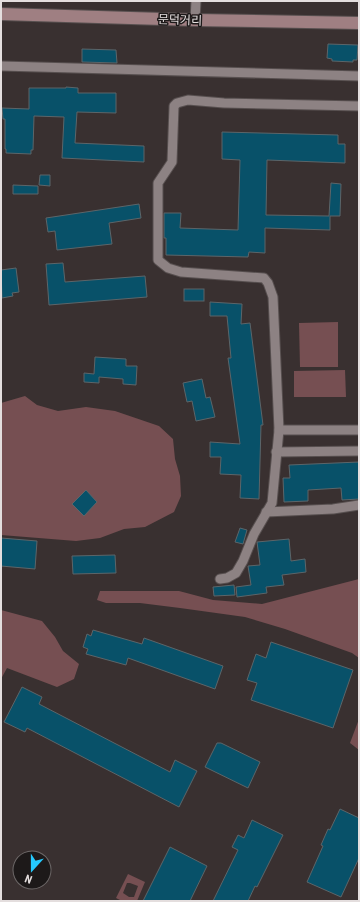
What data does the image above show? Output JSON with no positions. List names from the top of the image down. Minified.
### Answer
{"streets":{"main road":["문덕거리"]},"north":"bottom"}
